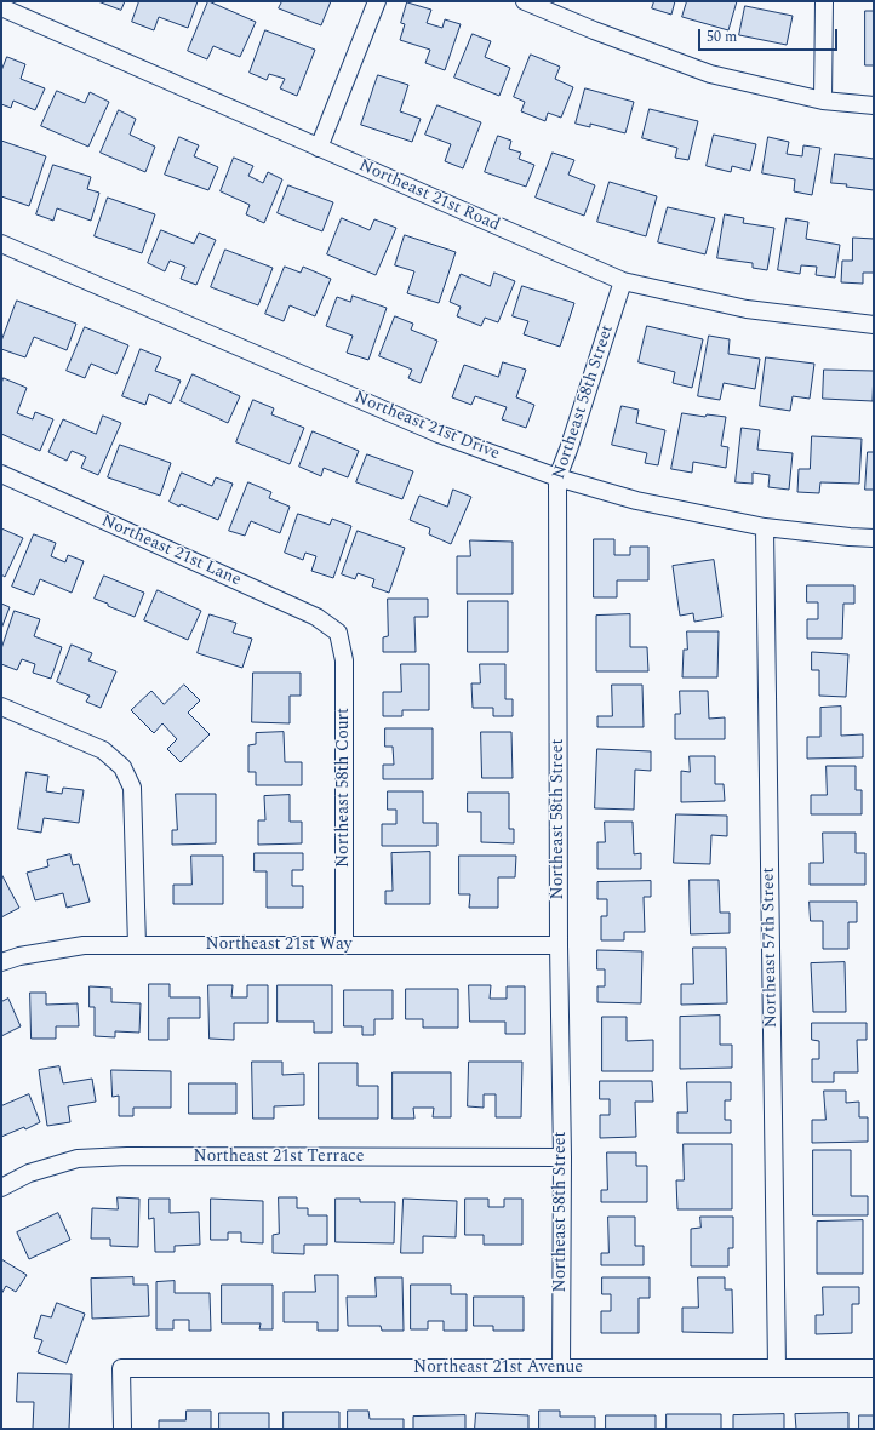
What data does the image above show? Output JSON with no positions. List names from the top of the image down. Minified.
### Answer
{"streets":{"street":["Northeast 21st Road","Northeast 58th Street","Northeast 21st Drive","Northeast 21st Lane","Northeast 58th Court","Northeast 21st Way","Northeast 57th Street","Northeast 21st Terrace","Northeast 21st Avenue"]},"crossings":[["Northeast 21st Road","Northeast 58th Street"],["Northeast 58th Street","Northeast 21st Drive"],["Northeast 58th Street","Northeast 21st Way"],["Northeast 58th Street","Northeast 21st Terrace"],["Northeast 58th Street","Northeast 21st Avenue"],["Northeast 21st Drive","Northeast 57th Street"],["Northeast 21st Lane","Northeast 58th Court"],["Northeast 58th Court","Northeast 21st Way"],["Northeast 57th Street","Northeast 21st Avenue"]],"scale_bar":"50 m"}
